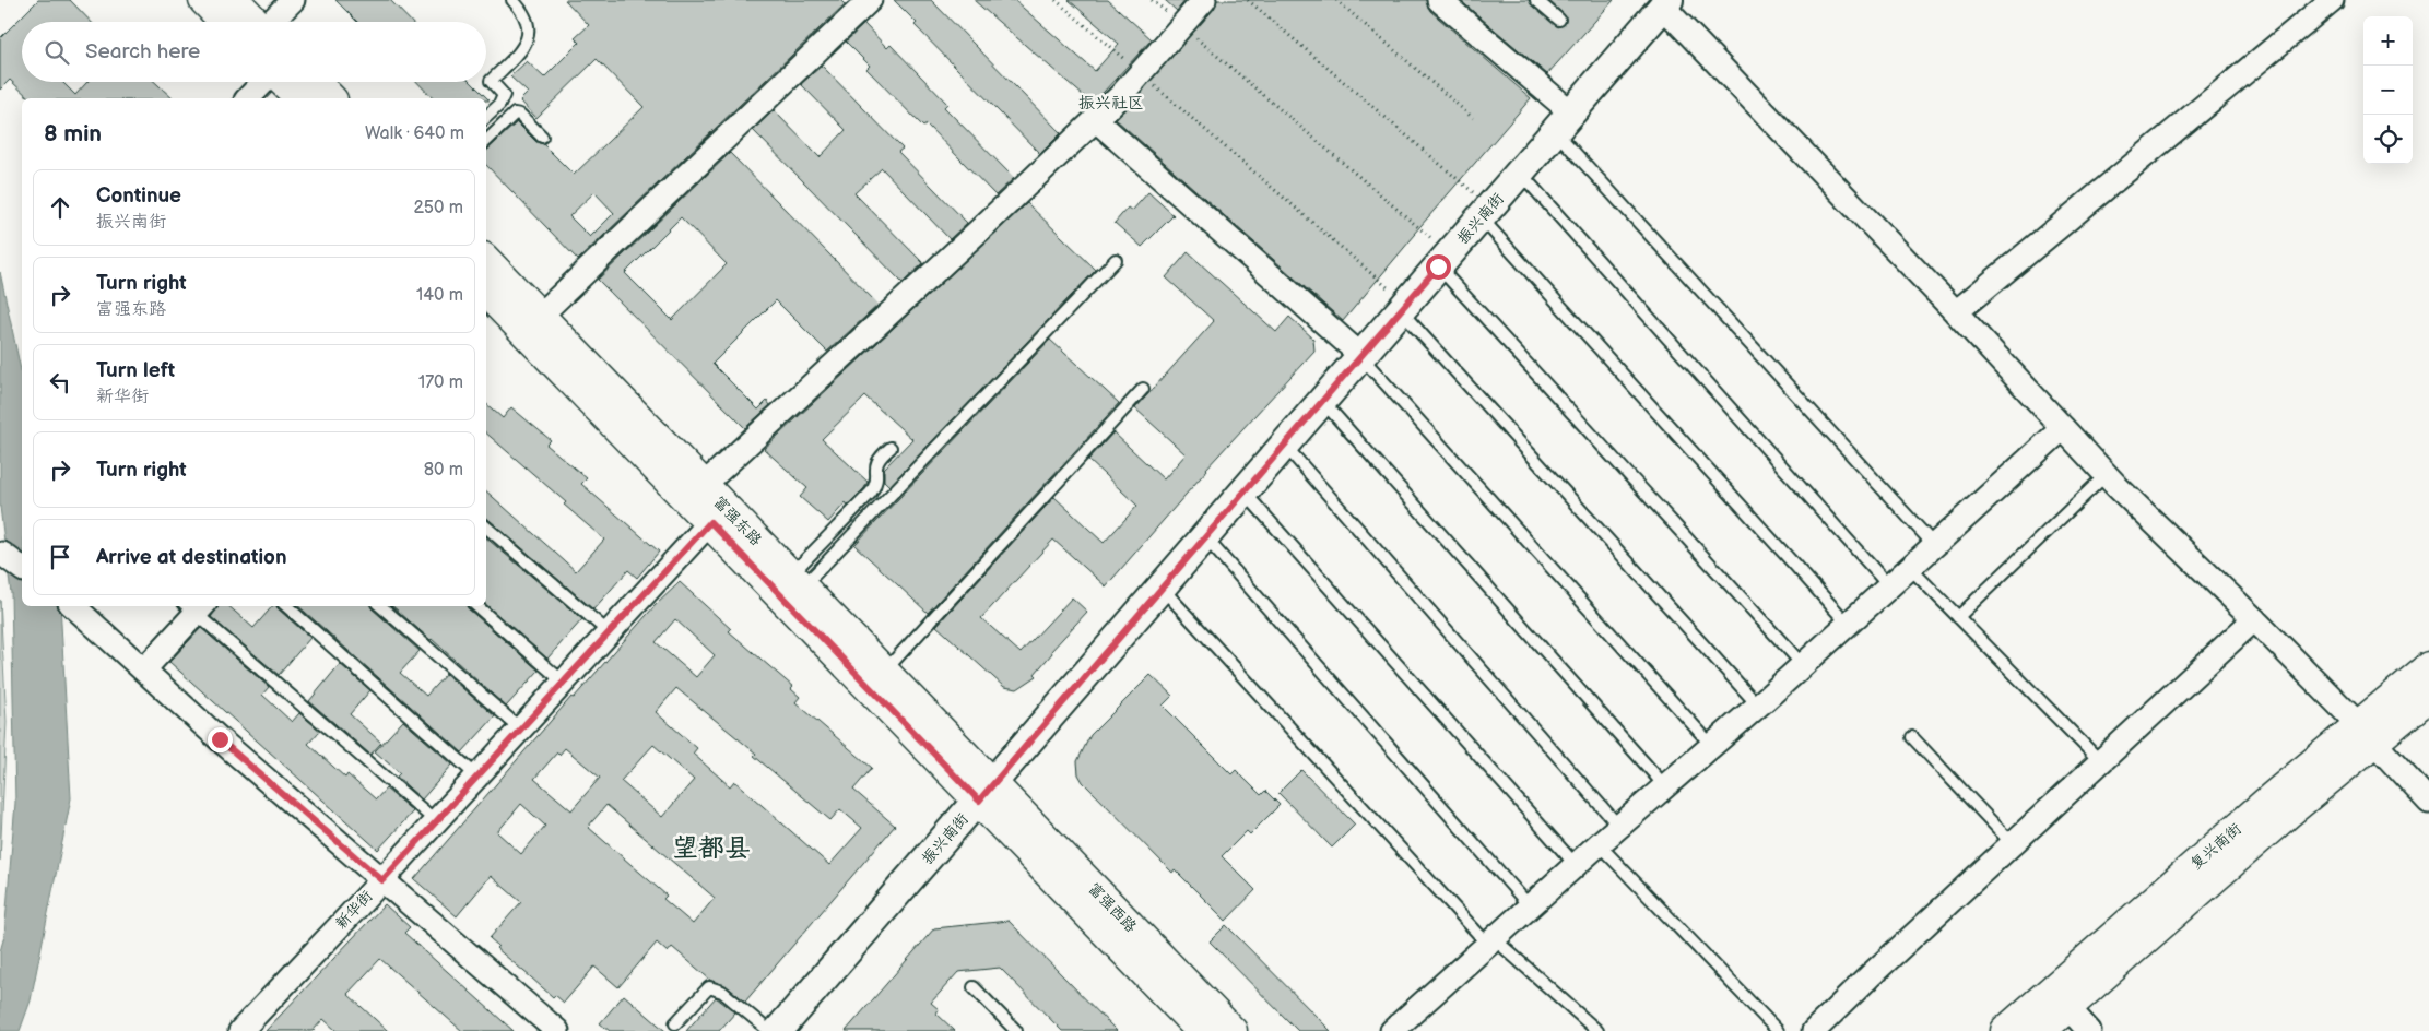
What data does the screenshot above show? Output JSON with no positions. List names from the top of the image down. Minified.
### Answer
{"streets":{"main road":["富强东路","复兴南街","富强西路"],"street":["振兴南街","新华街"]},"crossings":[["振兴南街","富强东路"],["振兴南街","富强西路"],["富强东路","富强西路"],["富强东路","新华街"]],"districts":["振兴社区","望都县"],"page":{"map_buttons":["+","−"],"search":"Search here","heading":["8 min","Walk · 640 m"],"list":[["Continue","振兴南街","250 m"],["Turn right","富强东路","140 m"],["Turn left","新华街","170 m"],["Turn right","80 m"],"Arrive at destination"]}}
